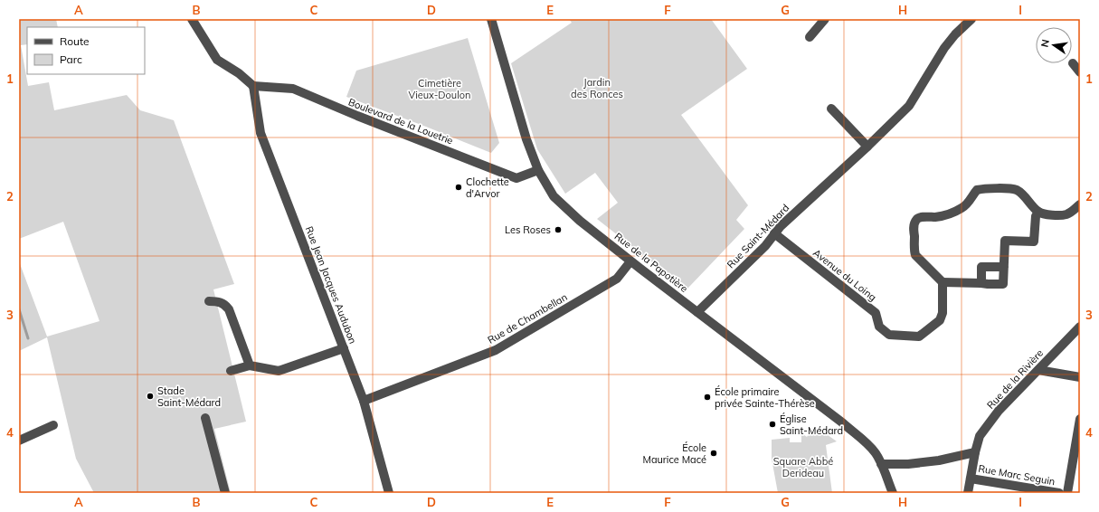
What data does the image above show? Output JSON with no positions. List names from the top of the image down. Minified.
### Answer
{"streets":{"street":["Boulevard de la Louetrie","Rue Saint-Médard","Rue de la Papotière","Avenue du Loing","Rue Jean Jacques Audubon","Rue de Chambellan","Rue de la Rivière","Rue Marc Seguin"]},"crossings":[["Boulevard de la Louetrie","Rue de la Papotière"],["Boulevard de la Louetrie","Rue Jean Jacques Audubon"],["Rue Saint-Médard","Rue de la Papotière"],["Rue Saint-Médard","Avenue du Loing"],["Rue de la Papotière","Rue de Chambellan"],["Rue Jean Jacques Audubon","Rue de Chambellan"],["Rue de la Rivière","Rue Marc Seguin"]],"parks":["Jardin des Ronces","Cimetière Vieux-Doulon","Square Abbé Derideau"],"places":["Clochette d'Arvor","Les Roses","Stade Saint-Médard","École primaire privée Sainte-Thérèse","Église Saint-Médard","École Maurice Macé"],"legend":["Route","Parc"],"north":"left","grid":{"columns":["A","B","C","D","E","F","G","H","I"],"rows":["1","2","3","4"]}}
